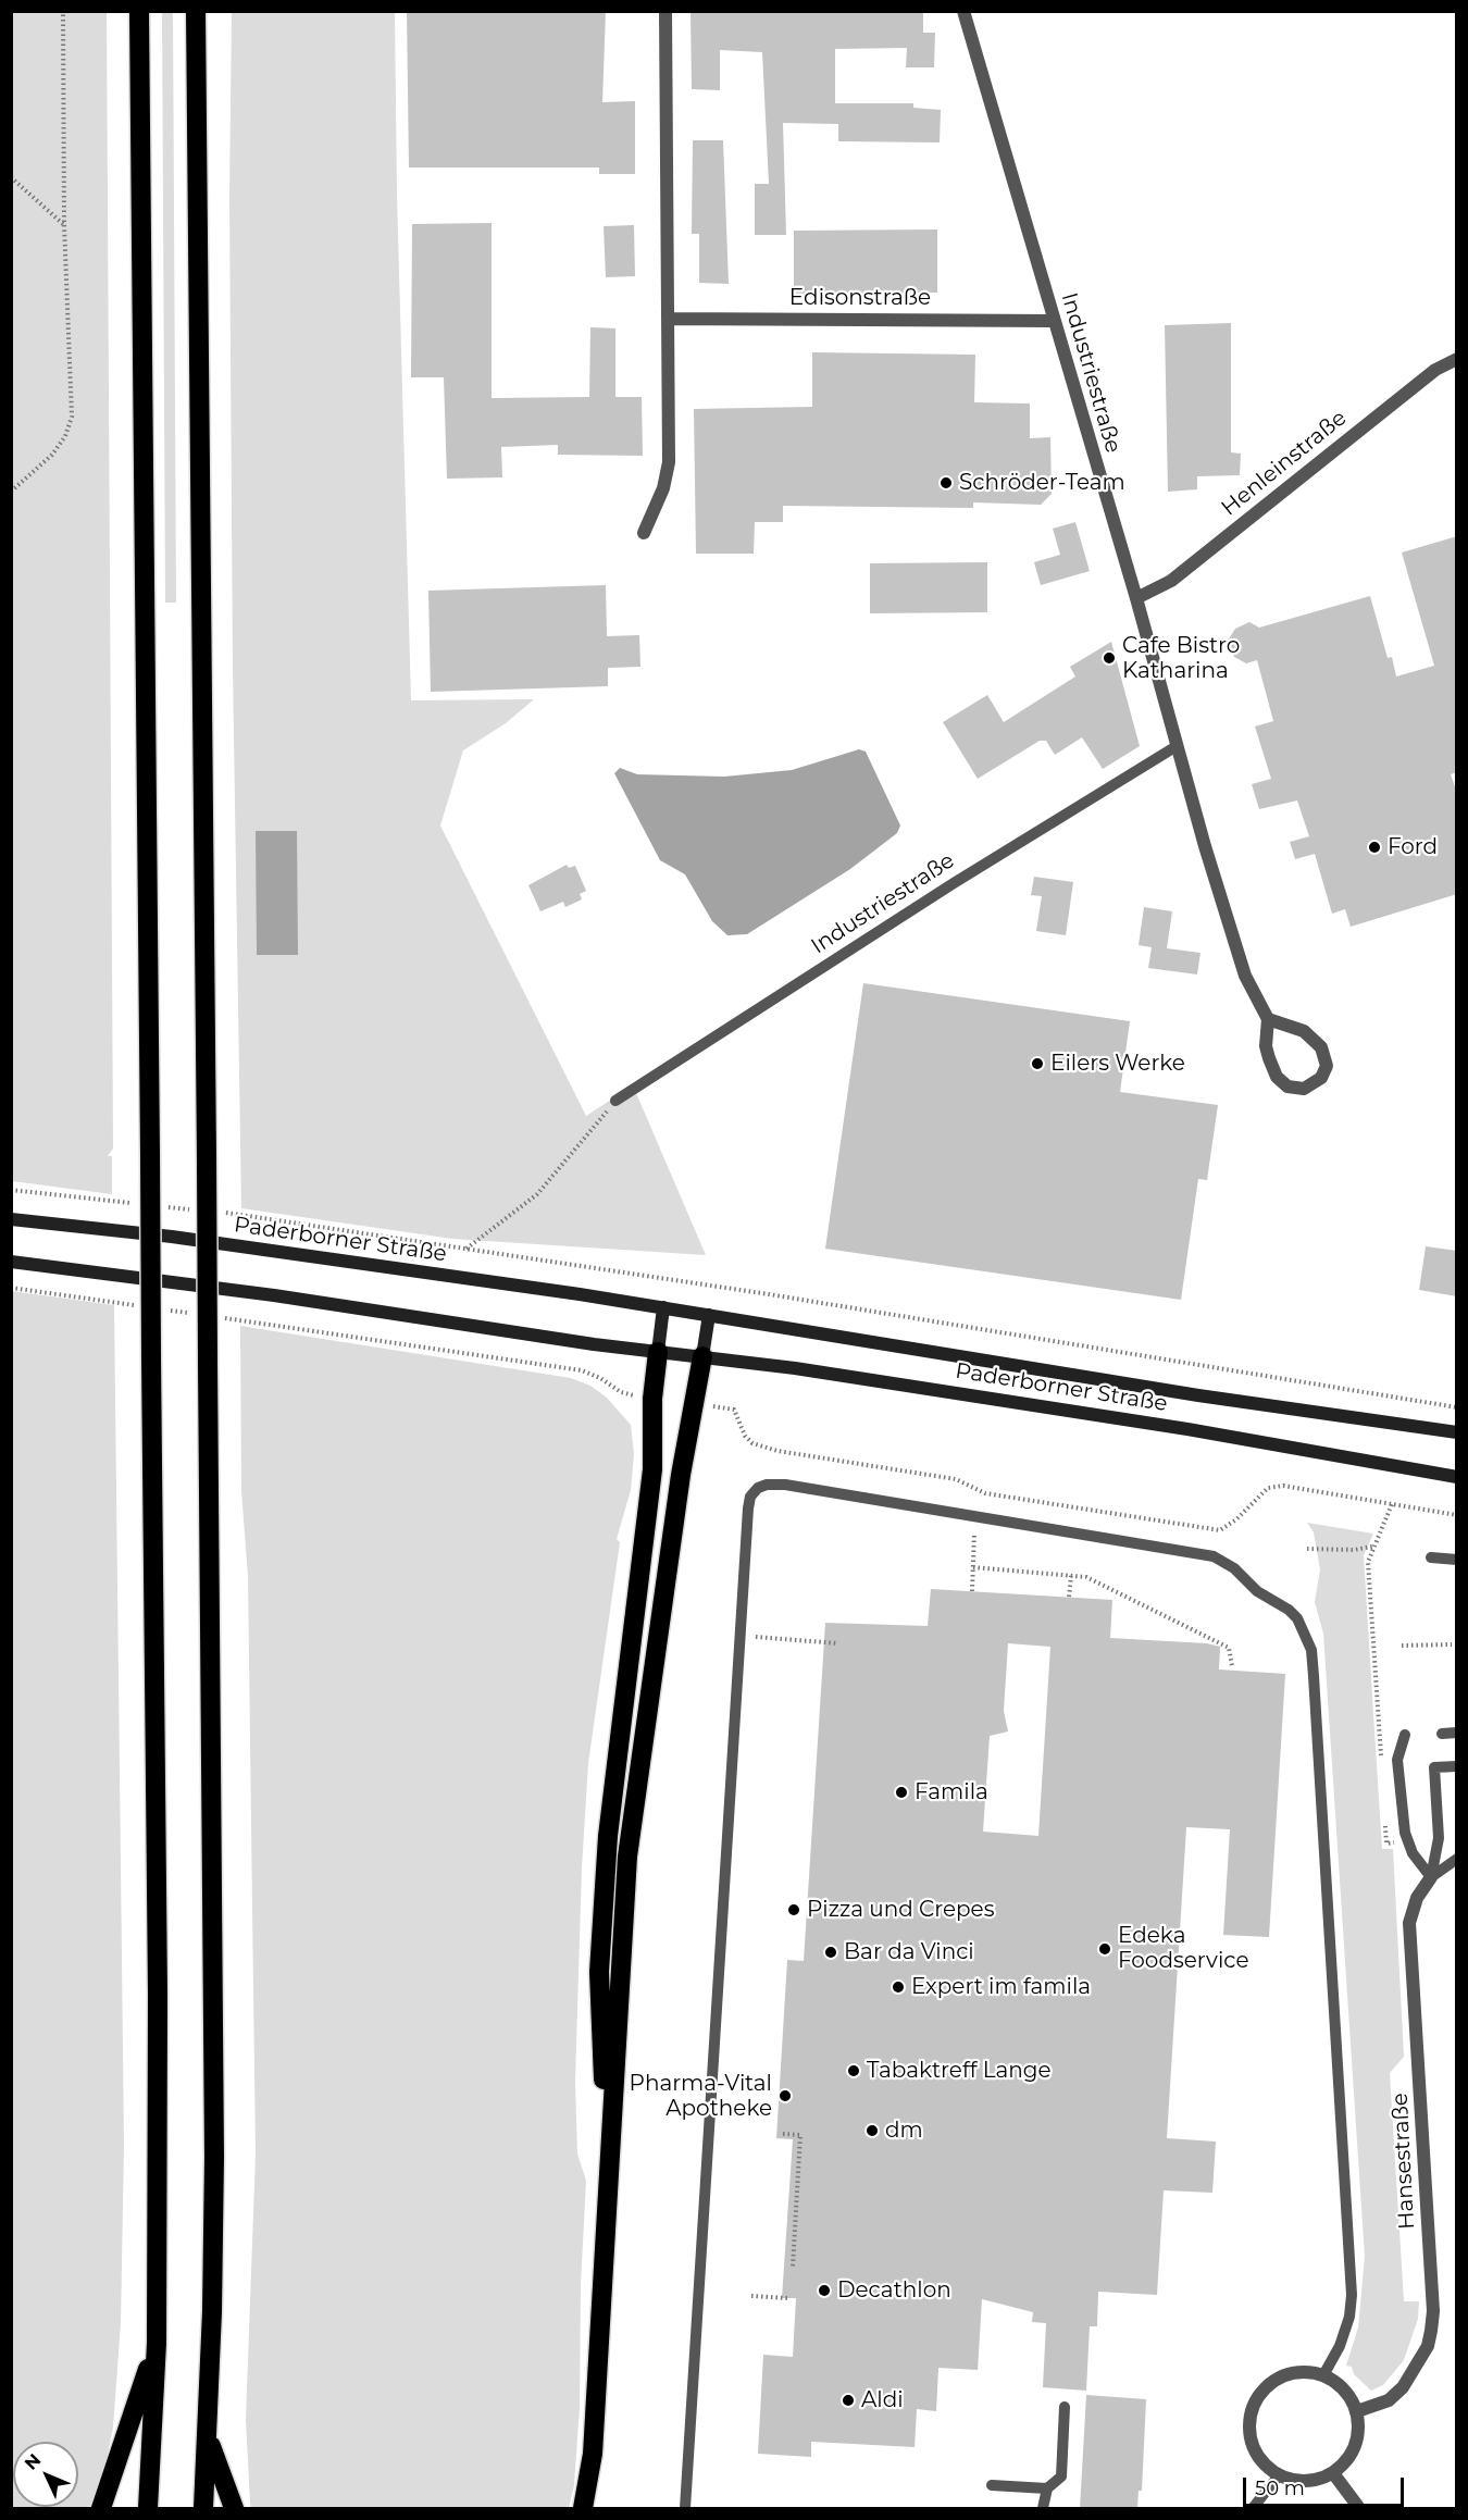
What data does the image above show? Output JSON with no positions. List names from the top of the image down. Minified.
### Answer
{"streets":{"main road":["Paderborner Straße"],"street":["Edisonstraße","Industriestraße","Henleinstraße","Hansestraße"]},"crossings":[["Edisonstraße","Industriestraße"],["Industriestraße","Henleinstraße"]],"places":["Schröder-Team","Cafe Bistro Katharina","Ford","Eilers Werke","Famila","Pizza und Crepes","Edeka Foodservice","Bar da Vinci","Expert im famila","Tabaktreff Lange","Pharma-Vital Apotheke","dm","Decathlon","Aldi"],"scale_bar":"50 m","north":"top left"}
